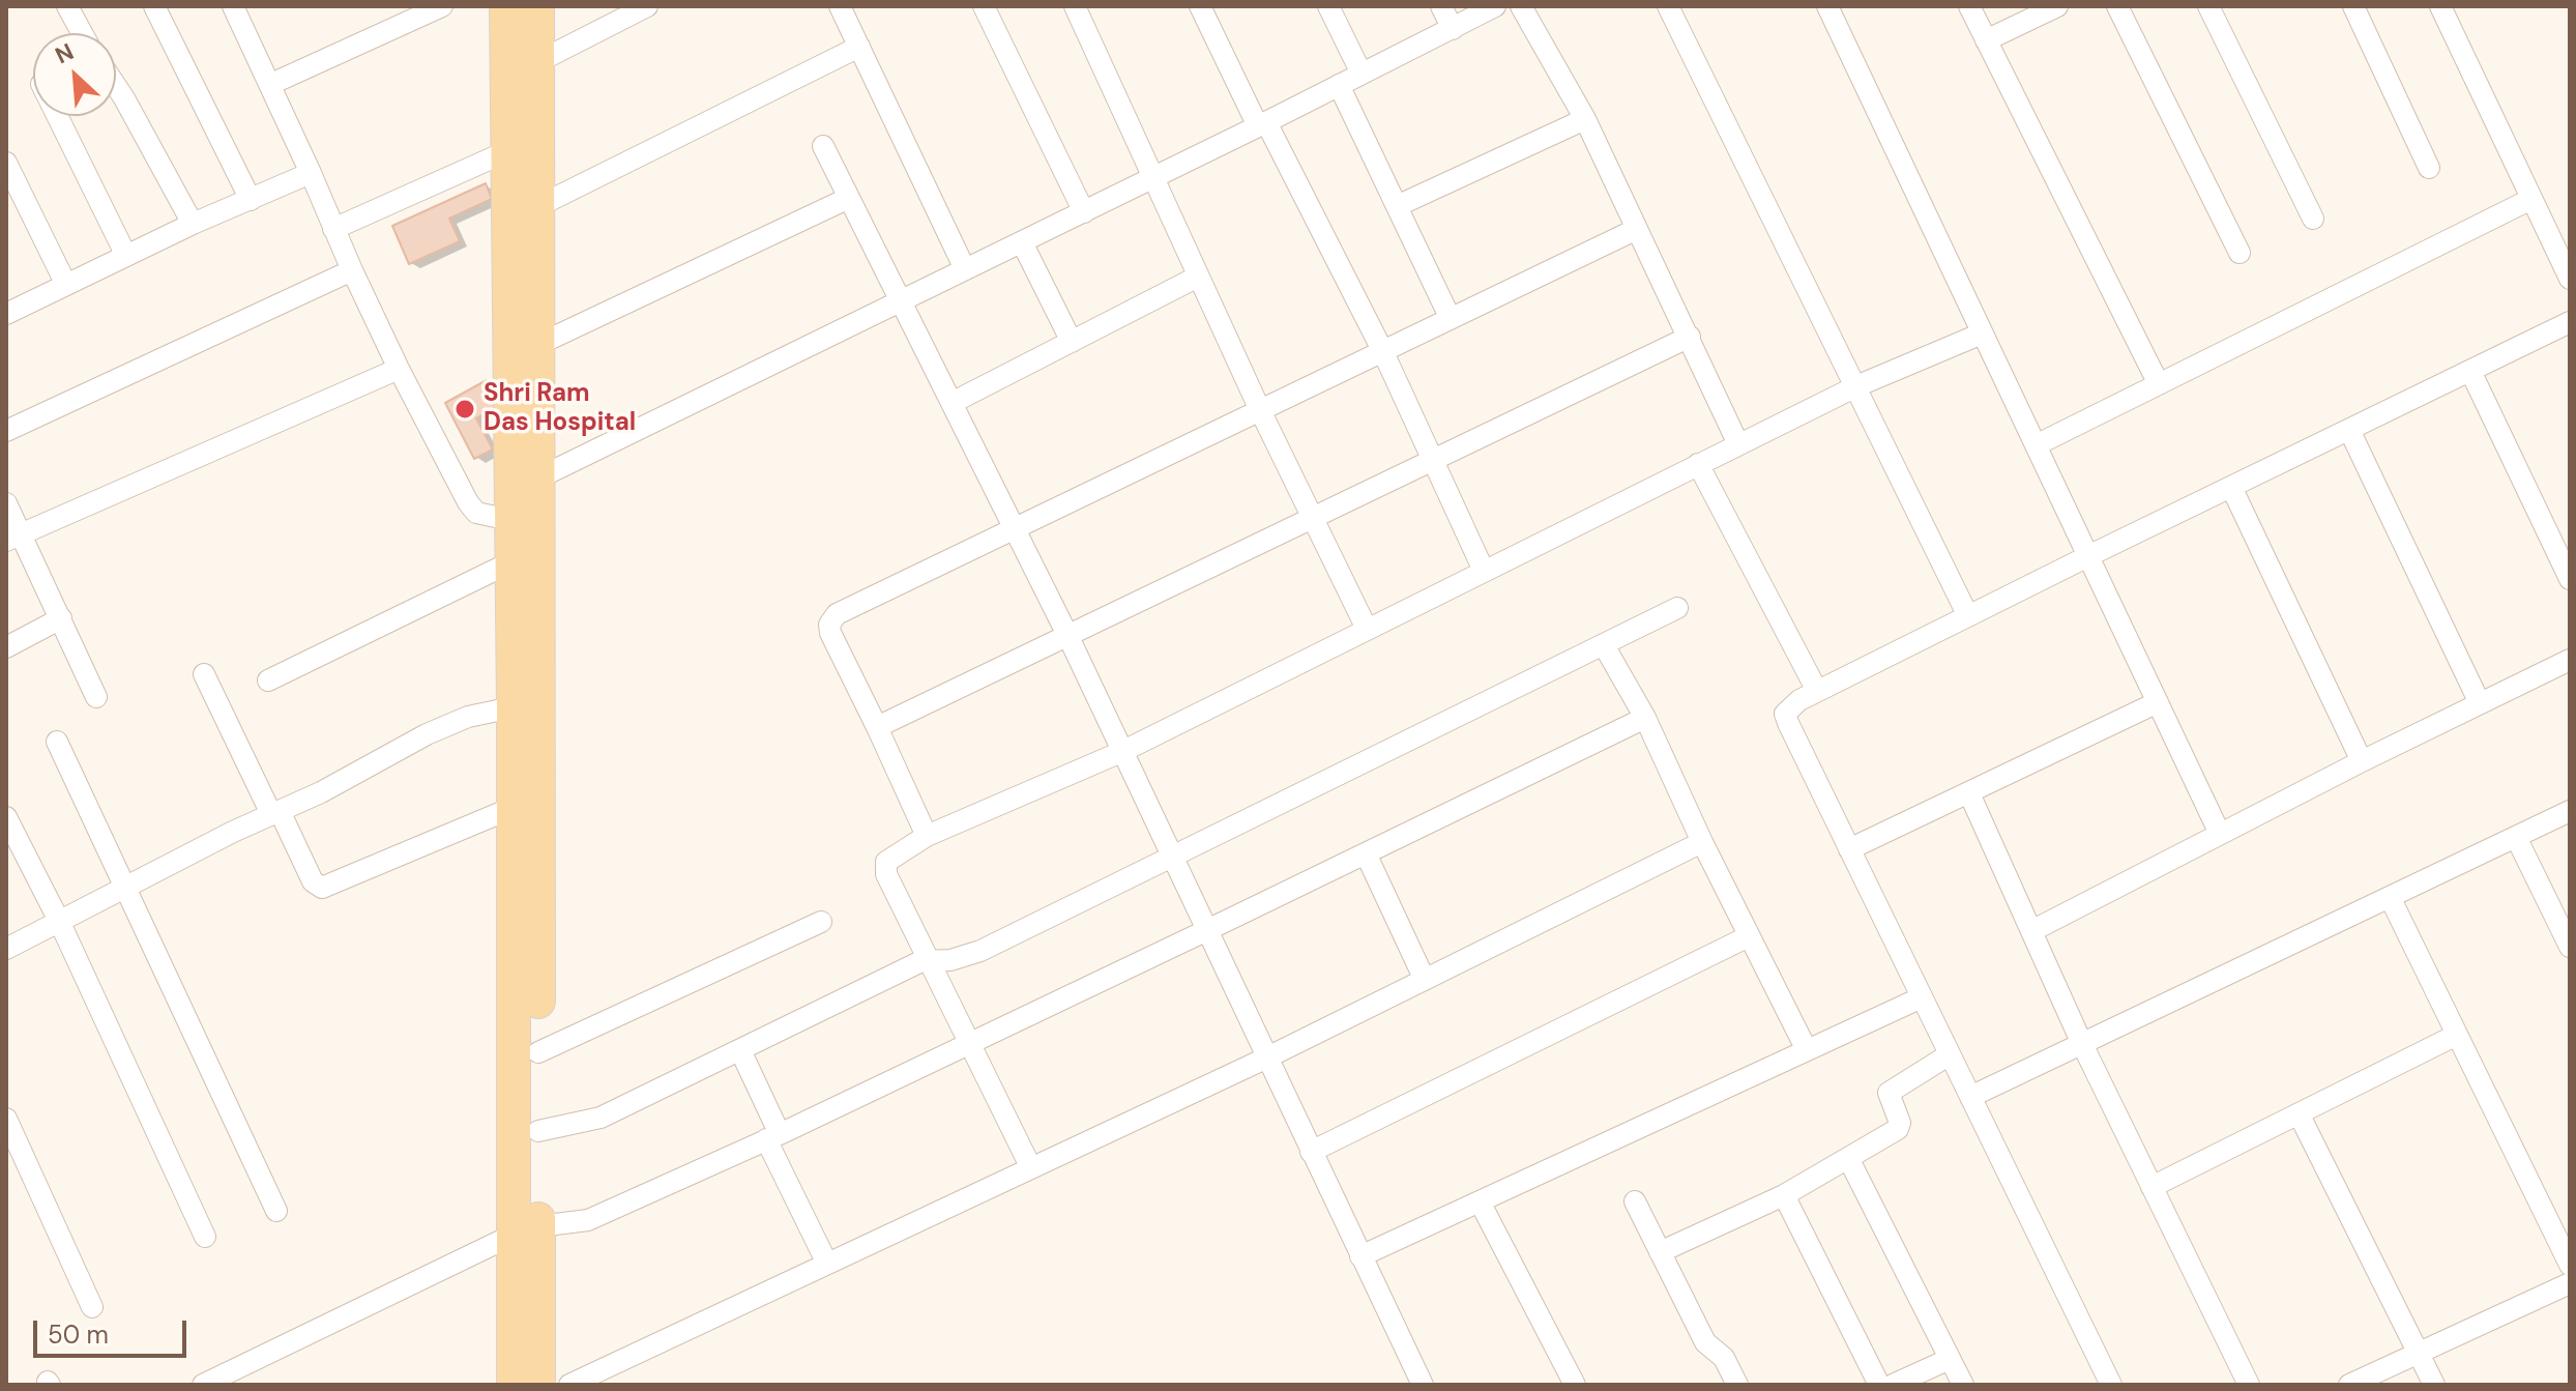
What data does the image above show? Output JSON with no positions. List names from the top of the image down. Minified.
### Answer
{"places":["Shri Ram Das Hospital"],"scale_bar":"50 m","north":"top left"}
